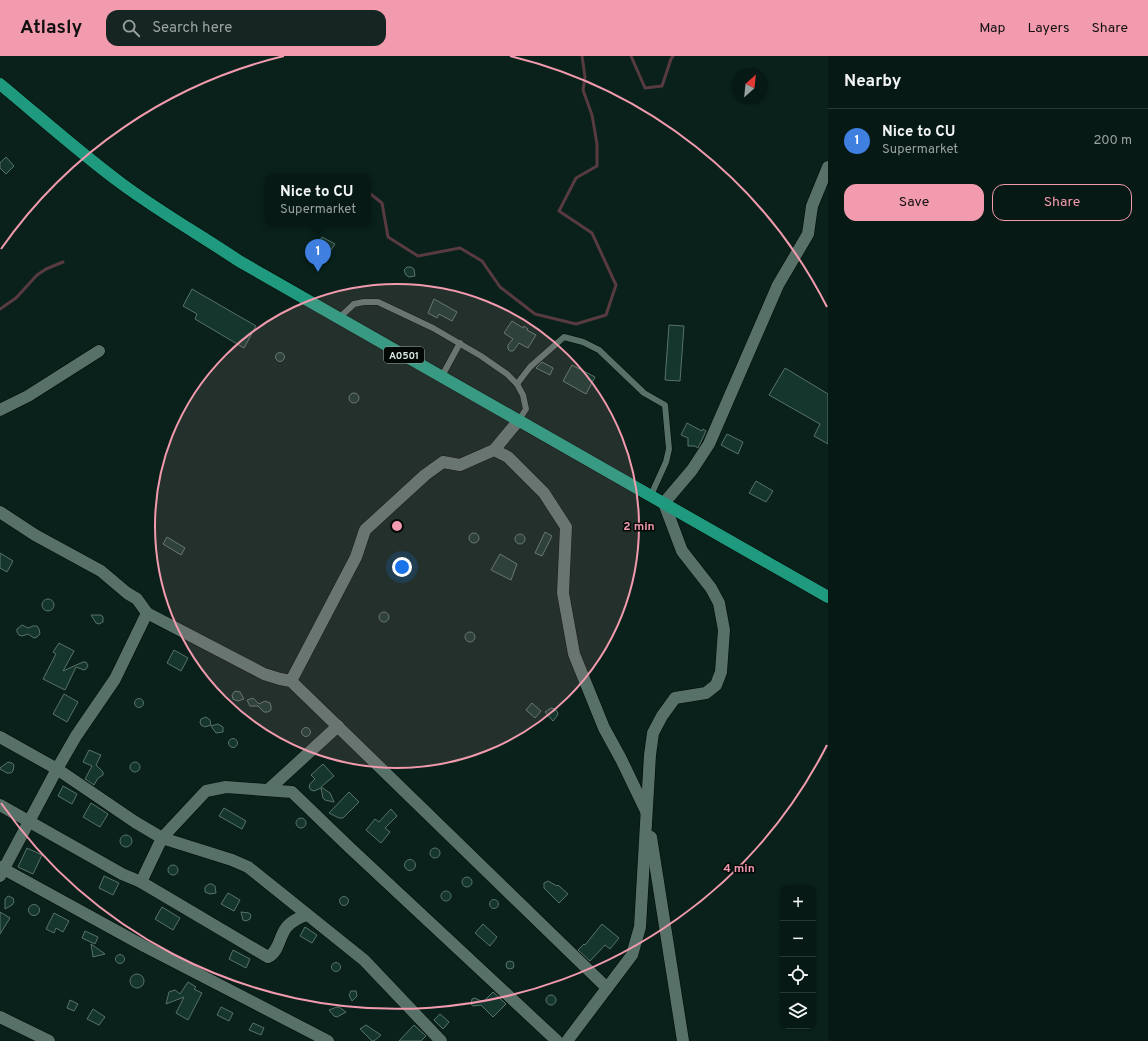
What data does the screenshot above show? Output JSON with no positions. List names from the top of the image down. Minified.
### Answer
{"streets":{"highway":["A0501"]},"north":"top right","page":{"header":"Atlasly","search":"Search here","nav":["Map","Layers","Share"],"heading":"Nearby","list":[{"mark":"1","name":"Nice to CU","note":"Supermarket","value":"200 m"}],"buttons":["Save","Share"],"popup":["Nice to CU","Supermarket"],"pins":"1","map_buttons":["+","−"]},"rings":["2 min","4 min"]}
